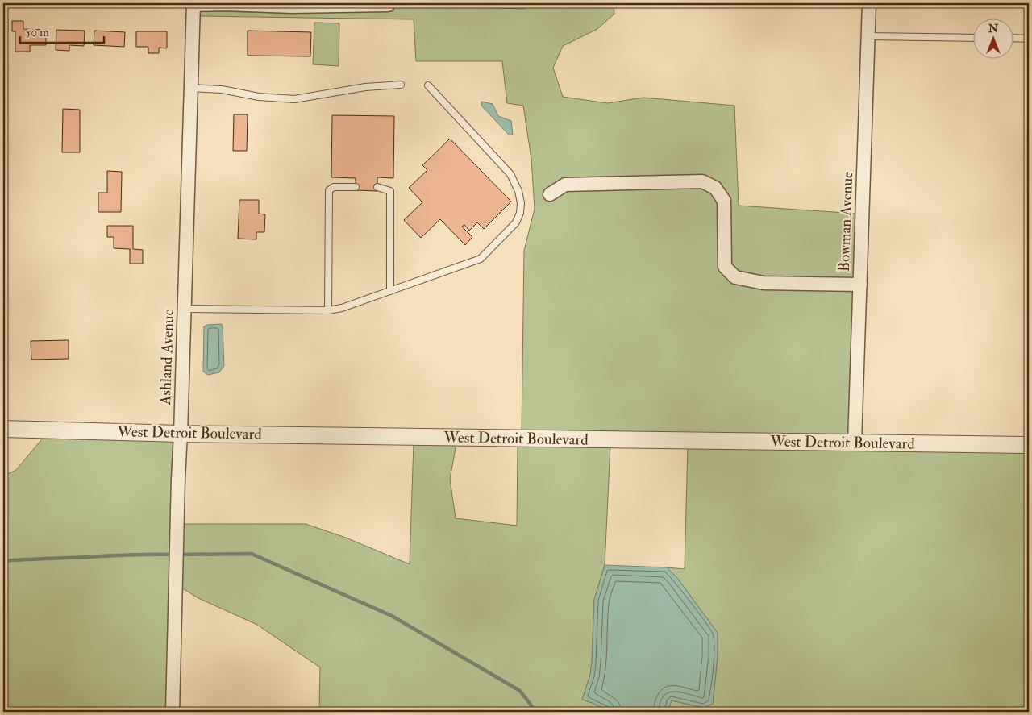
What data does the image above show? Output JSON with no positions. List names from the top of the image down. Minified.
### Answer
{"streets":{"street":["Bowman Avenue","Ashland Avenue","West Detroit Boulevard"]},"crossings":[["Bowman Avenue","West Detroit Boulevard"],["Ashland Avenue","West Detroit Boulevard"]],"scale_bar":"50 m","north":"top"}
